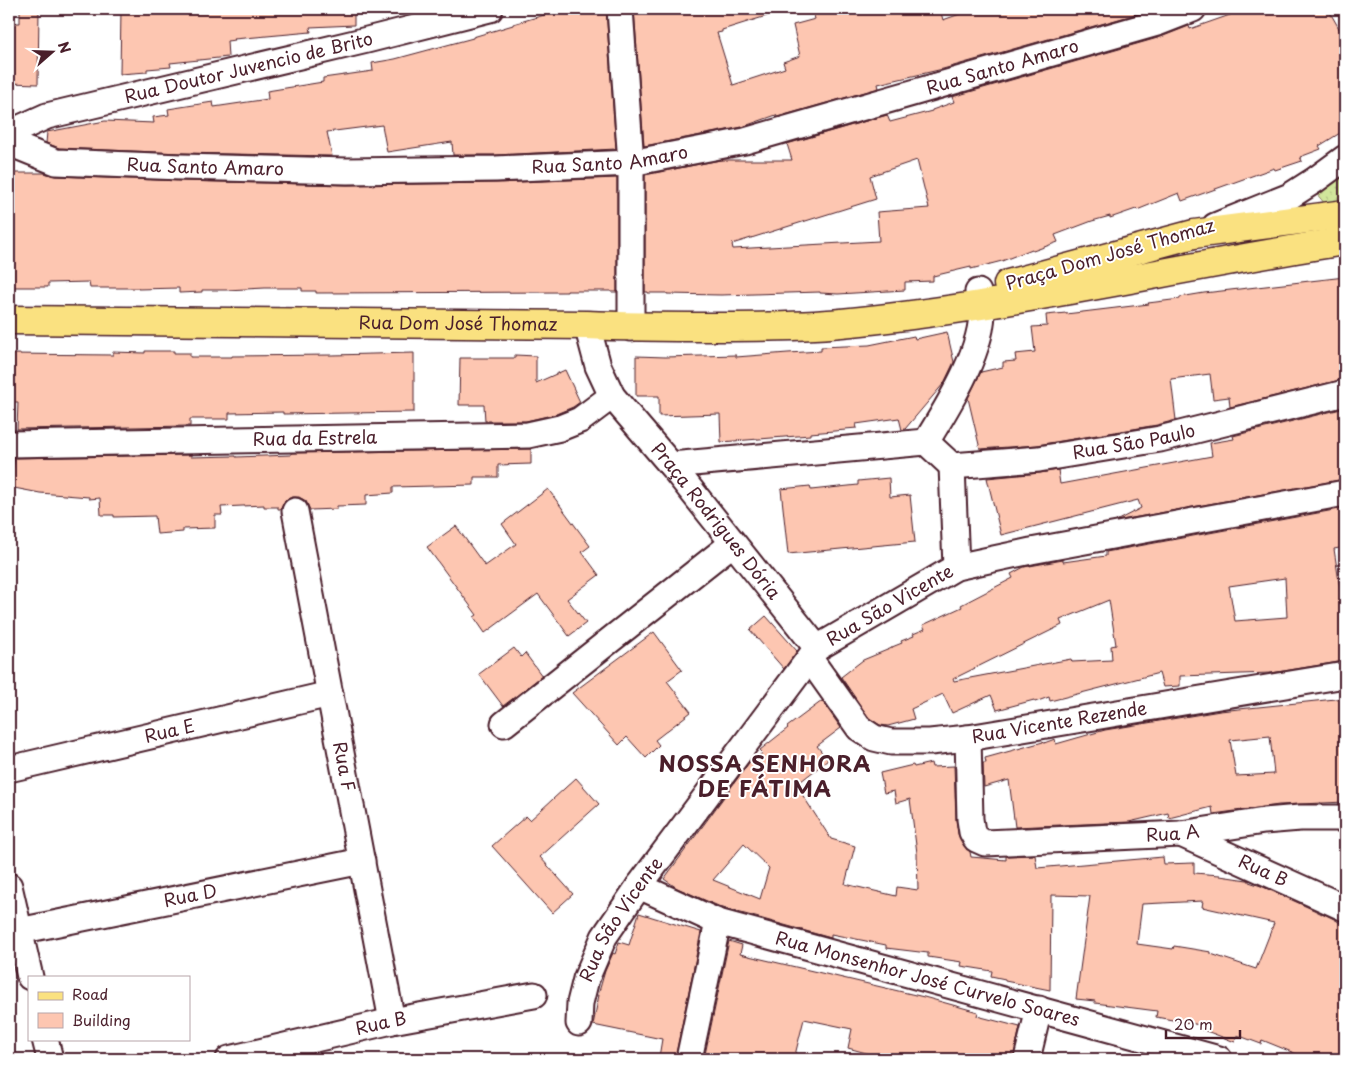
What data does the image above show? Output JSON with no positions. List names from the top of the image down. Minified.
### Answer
{"streets":{"main road":["Praça Dom José Thomaz","Rua Dom José Thomaz"],"street":["Rua Santo Amaro","Rua Doutor Juvencio de Brito","Rua da Estrela","Rua São Paulo","Praça Rodrigues Dória","Rua São Vicente","Rua Vicente Rezende","Rua E","Rua F","Rua A","Rua B","Rua D","Rua Monsenhor José Curvelo Soares"]},"crossings":[["Praça Dom José Thomaz","Rua Dom José Thomaz"],["Rua Dom José Thomaz","Praça Rodrigues Dória"],["Rua da Estrela","Praça Rodrigues Dória"],["Praça Rodrigues Dória","Rua São Vicente"],["Praça Rodrigues Dória","Rua Vicente Rezende"],["Rua São Vicente","Rua Vicente Rezende"],["Rua São Vicente","Rua Monsenhor José Curvelo Soares"],["Rua Vicente Rezende","Rua A"],["Rua E","Rua F"],["Rua F","Rua B"],["Rua F","Rua D"],["Rua A","Rua B"]],"districts":["NOSSA SENHORA DE FÁTIMA"],"legend":["Road","Building"],"scale_bar":"20 m","north":"right"}
